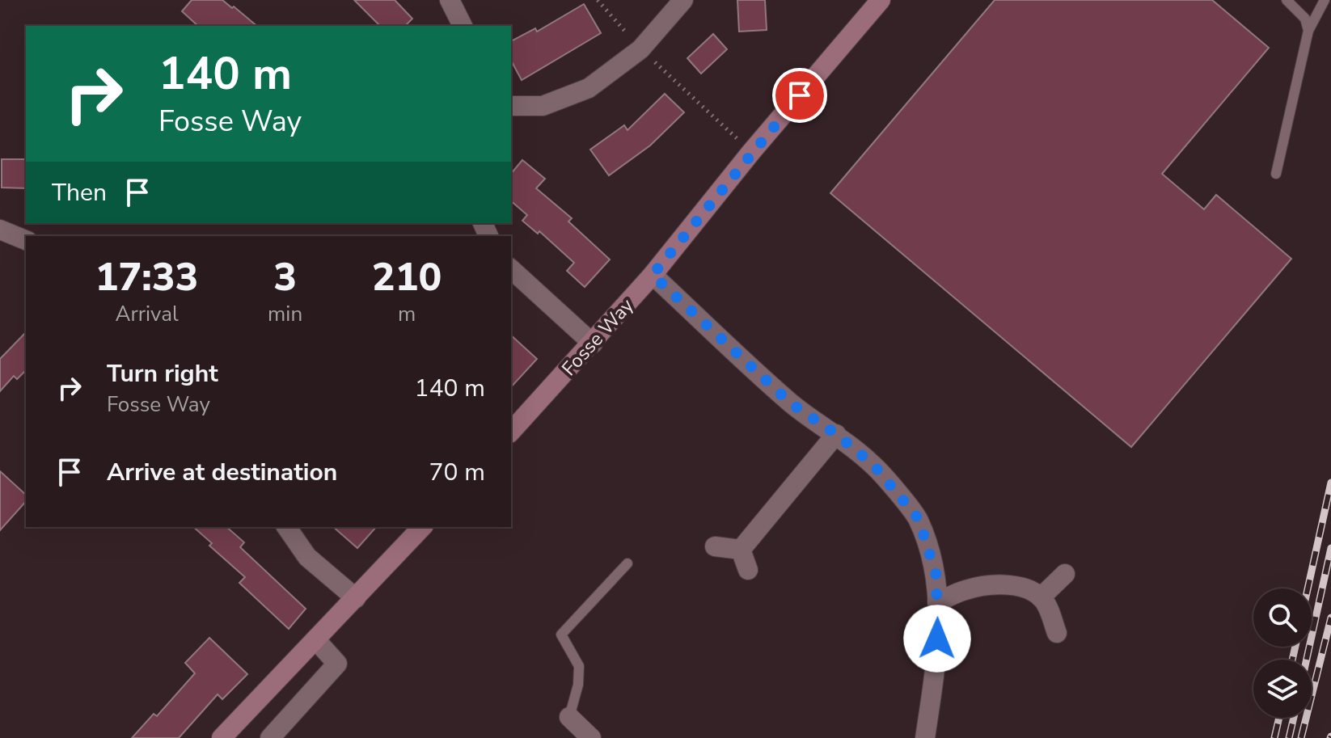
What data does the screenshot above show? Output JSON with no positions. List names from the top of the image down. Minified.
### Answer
{"streets":{"street":["Fosse Way"]},"page":{"turn":["140 m","Fosse Way"],"then":"Then","eta":["17:33","Arrival","3","min","210","m"],"list":[{"name":"Turn right","note":"Fosse Way","value":"140 m"},{"name":"Arrive at destination","value":"70 m"}]}}
